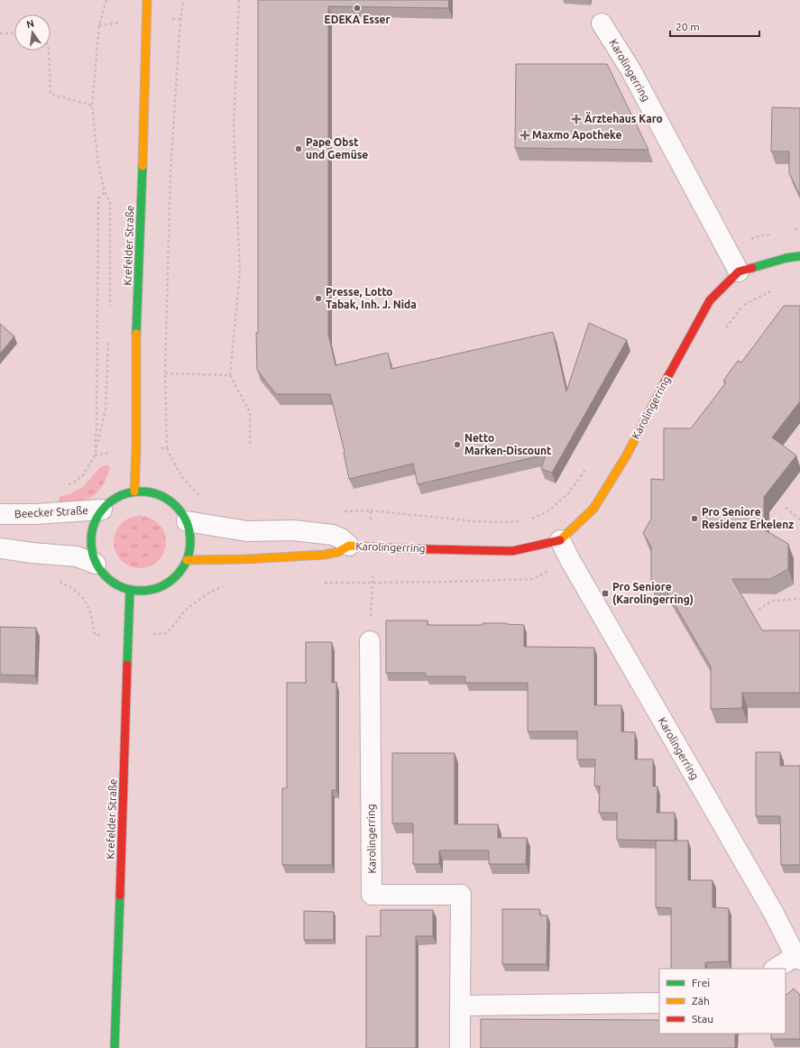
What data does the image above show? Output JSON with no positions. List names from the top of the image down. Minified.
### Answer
{"streets":{"street":["Karolingerring","Krefelder Straße","Beecker Straße"]},"crossings":[["Karolingerring","Krefelder Straße"],["Karolingerring","Beecker Straße"],["Krefelder Straße","Beecker Straße"]],"places":{"other":["EDEKA Esser","Pape Obst und Gemüse","Presse, Lotto Tabak, Inh. J. Nida","Netto Marken-Discount","Pro Seniore Residenz Erkelenz"],"health":["Ärztehaus Karo","Maxmo Apotheke"],"transit":["Pro Seniore (Karolingerring)"]},"legend":["Frei","Zäh","Stau"],"scale_bar":"20 m","north":"top"}
